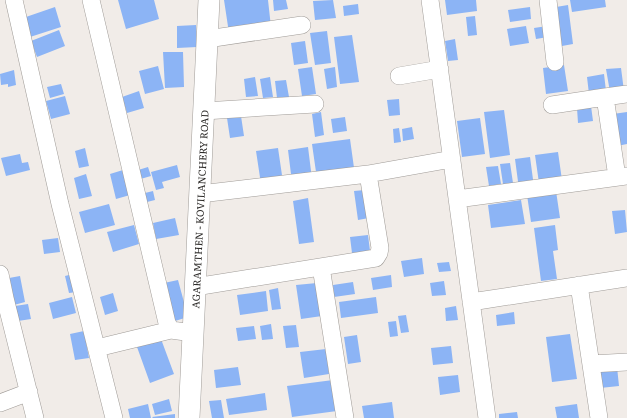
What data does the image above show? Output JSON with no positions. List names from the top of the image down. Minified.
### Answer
{"streets":{"main road":["AGARAMTHEN - KOVILANCHERY ROAD"]}}
